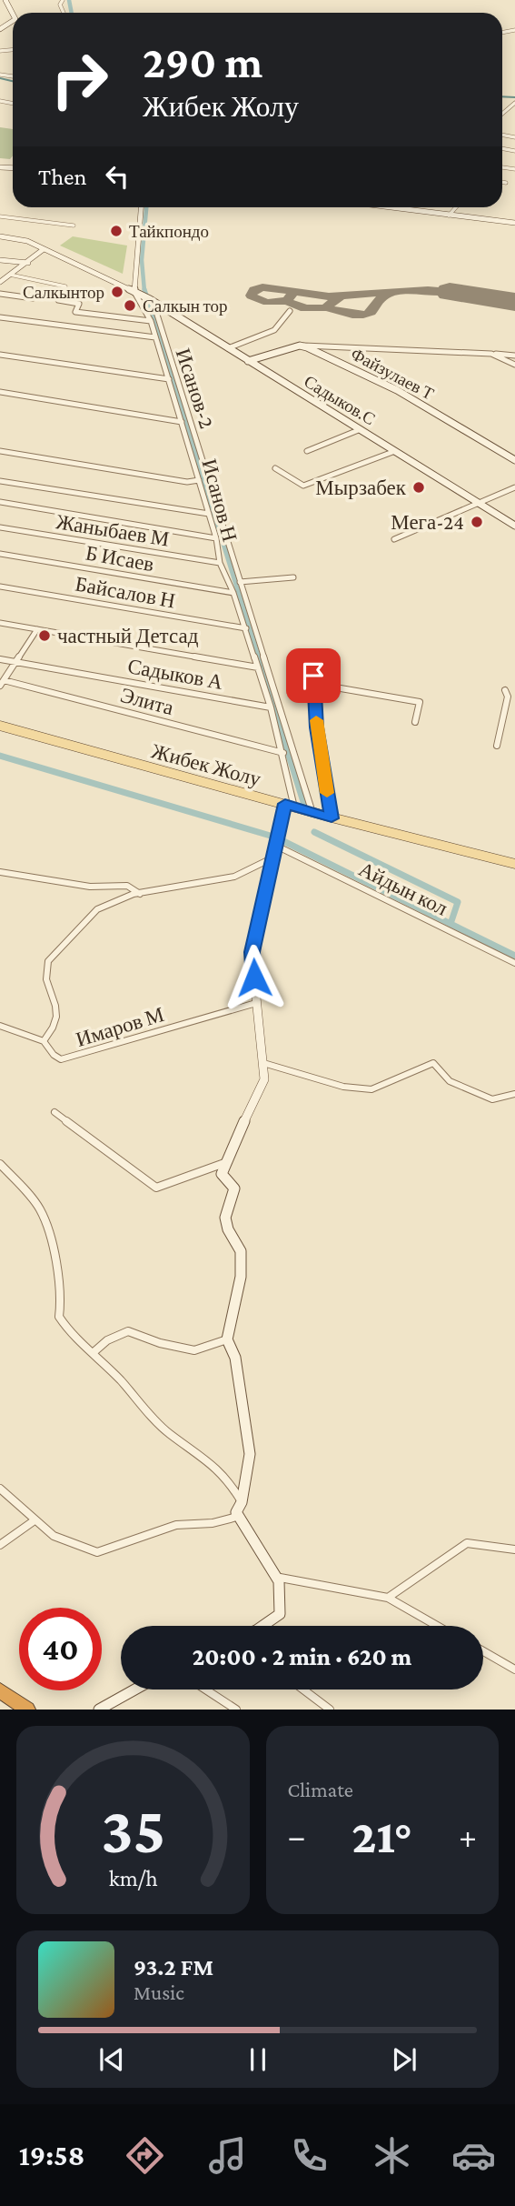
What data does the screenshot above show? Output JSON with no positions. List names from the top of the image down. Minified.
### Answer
{"streets":{"main road":["Жибек Жолу"],"street":["Файзулаев Т","Исанов-2","Садыков.С","Исанов Н","Жаныбаев М","Б Исаев","Байсалов Н","Садыков А","Элита","Айдын кол","Имаров М"]},"crossings":[["Исанов-2","Садыков.С"],["Исанов-2","Жибек Жолу"],["Садыков.С","Исанов Н"],["Исанов Н","Жаныбаев М"],["Исанов Н","Б Исаев"],["Исанов Н","Байсалов Н"],["Исанов Н","Садыков А"],["Исанов Н","Элита"],["Исанов Н","Жибек Жолу"]],"places":["Тайкпондо","Салкынтор","Салкын тор","Мырзабек","Мега-24","частный Детсад"],"page":{"turn":["290 m","Жибек Жолу"],"then":"Then","limit":"40","trip":"20:00 · 2 min · 620 m","tile":"Climate","heat":["−","21°","+"],"song":["93.2 FM","Music"],"tabs":"19:58","gauge":["35","km/h"]}}
